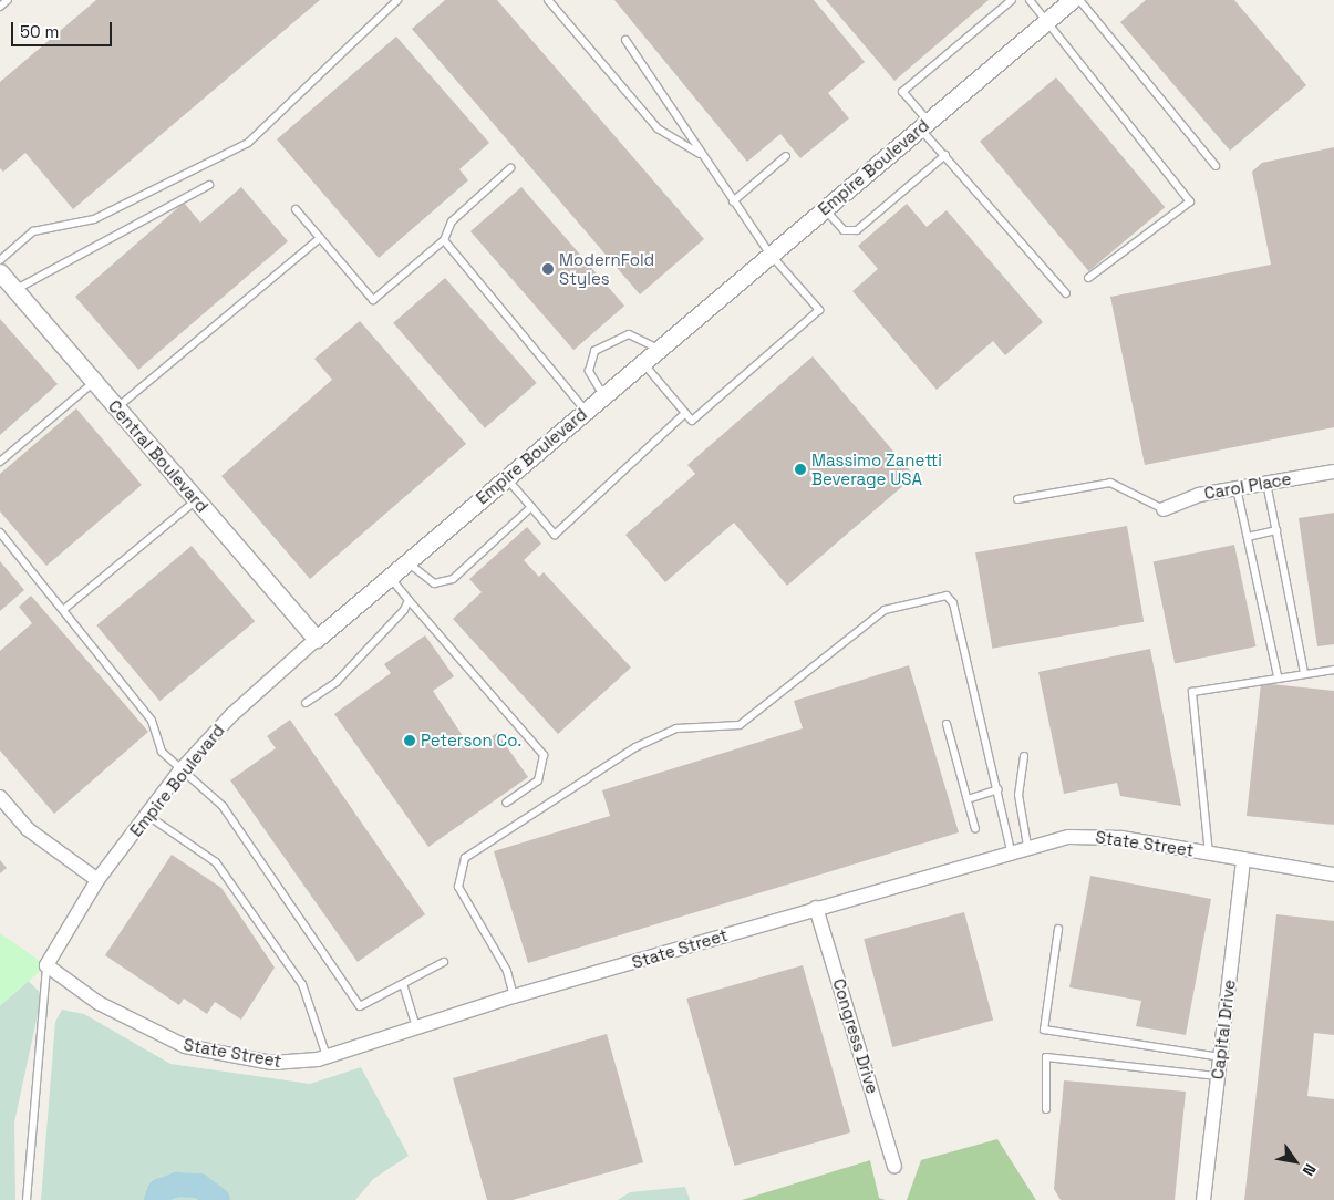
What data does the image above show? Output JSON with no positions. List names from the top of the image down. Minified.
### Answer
{"streets":{"street":["Empire Boulevard","Central Boulevard","Carol Place","State Street","Capital Drive","Congress Drive"]},"crossings":[["Empire Boulevard","Central Boulevard"],["Empire Boulevard","State Street"],["State Street","Capital Drive"],["State Street","Congress Drive"]],"places":["ModernFold Styles","Massimo Zanetti Beverage USA","Peterson Co."],"scale_bar":"50 m","north":"bottom right"}
